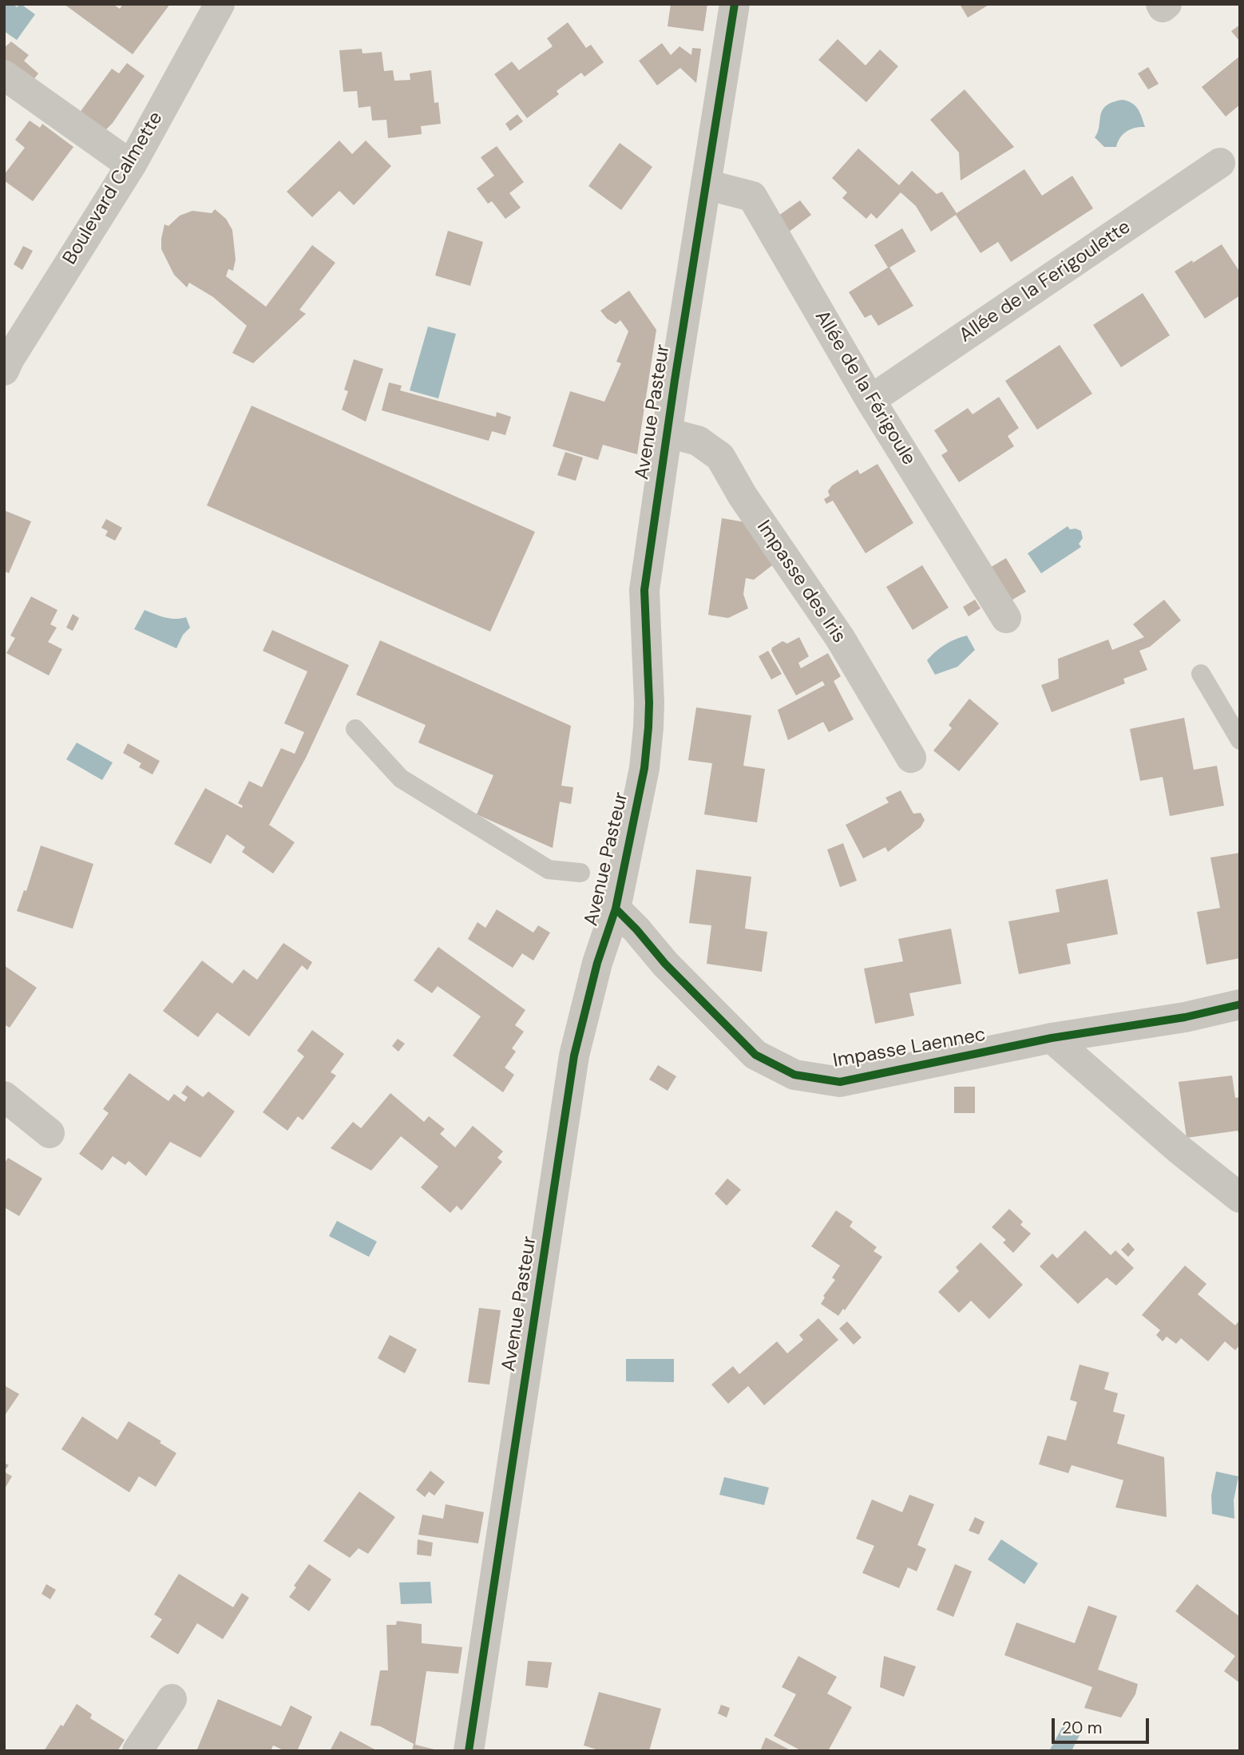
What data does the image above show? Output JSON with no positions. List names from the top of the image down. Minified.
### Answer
{"streets":{"street":["Boulevard Calmette","Allée de la Ferigoulette","Allée de la Férigoule","Avenue Pasteur","Impasse des Iris","Impasse Laennec"]},"crossings":[["Allée de la Ferigoulette","Allée de la Férigoule"],["Allée de la Férigoule","Avenue Pasteur"],["Avenue Pasteur","Impasse des Iris"],["Avenue Pasteur","Impasse Laennec"]],"scale_bar":"20 m"}
